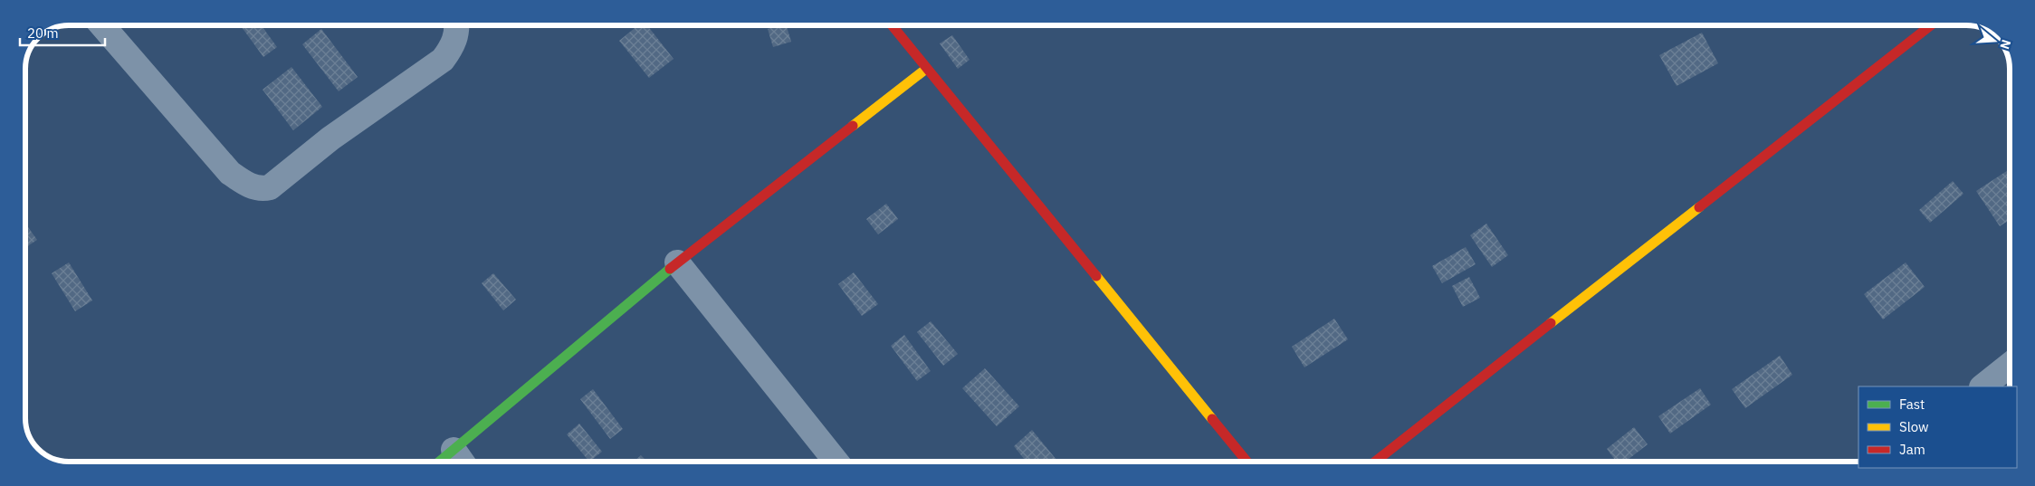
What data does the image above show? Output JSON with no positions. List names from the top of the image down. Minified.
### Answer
{"legend":["Fast","Slow","Jam"],"scale_bar":"20 m","north":"right"}
